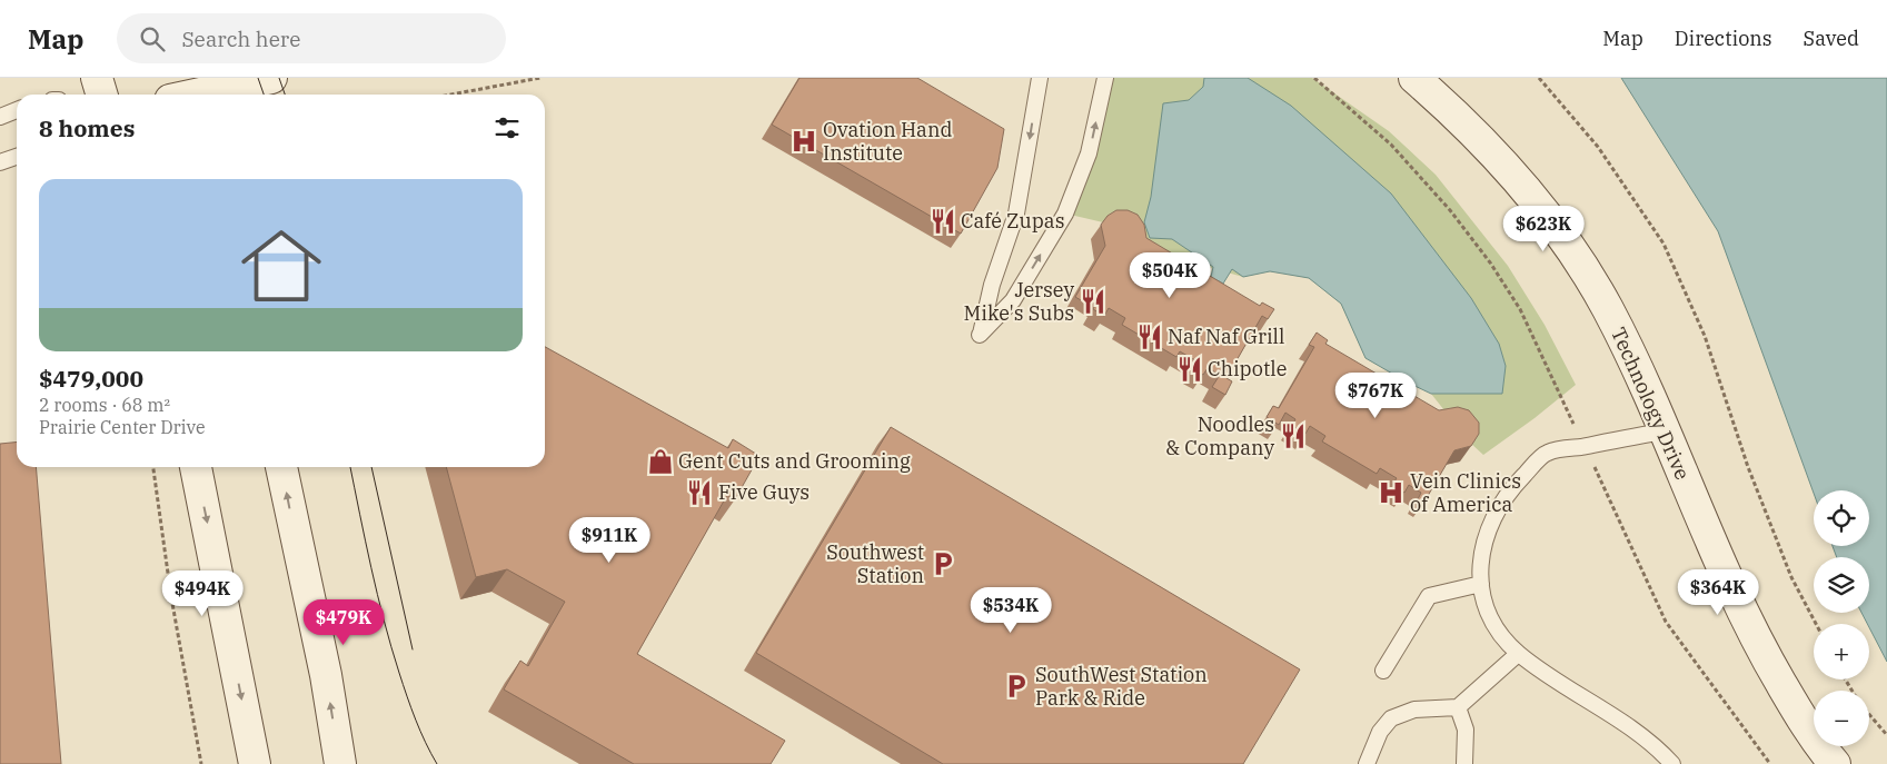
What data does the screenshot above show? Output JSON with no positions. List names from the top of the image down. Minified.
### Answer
{"streets":{"street":["Technology Drive"]},"places":{"hospital":["Ovation Hand Institute","Vein Clinics of America"],"restaurant":["Café Zupas","Jersey Mike's Subs","Naf Naf Grill","Chipotle","Noodles & Company","Five Guys"],"shop":["Gent Cuts and Grooming"],"parking":["Southwest Station","SouthWest Station Park & Ride"]},"page":{"header":"Map","search":"Search here","nav":["Map","Directions","Saved"],"heading":"8 homes","list":[{"name":"$479,000","note":"2 rooms · 68 m² · Prairie Center Drive"}],"price":["$623K","$504K","$767K","$911K","$364K","$494K","$534K","$479K"],"map_buttons":["+","−"]}}
